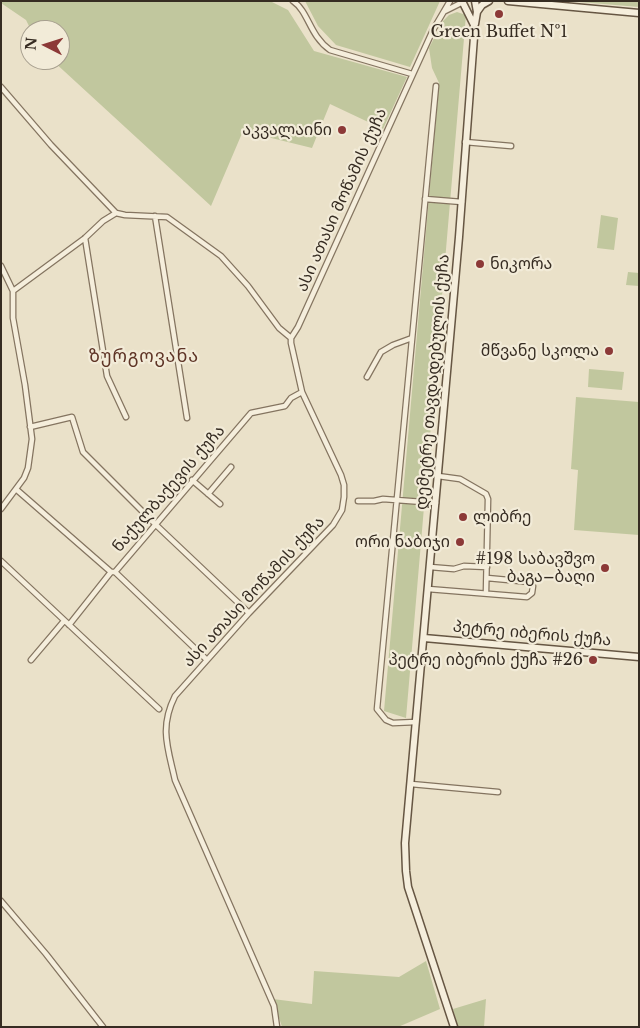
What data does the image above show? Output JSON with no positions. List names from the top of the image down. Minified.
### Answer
{"streets":{"main road":["დემეტრე თავდადებულის ქუჩა","პეტრე იბერის ქუჩა"],"street":["ასი ათასი მოწამის ქუჩა","ნაქულბაქევის ქუჩა"]},"crossings":[["ასი ათასი მოწამის ქუჩა","ნაქულბაქევის ქუჩა"],["დემეტრე თავდადებულის ქუჩა","პეტრე იბერის ქუჩა"]],"districts":["ზურგოვანა"],"places":["Green Buffet №1","აკვალაინი","ნიკორა","მწვანე სკოლა","ლიბრე","ორი ნაბიჯი","#198 საბავშვო ბაგა–ბაღი","პეტრე იბერის ქუჩა #26"],"north":"left"}
